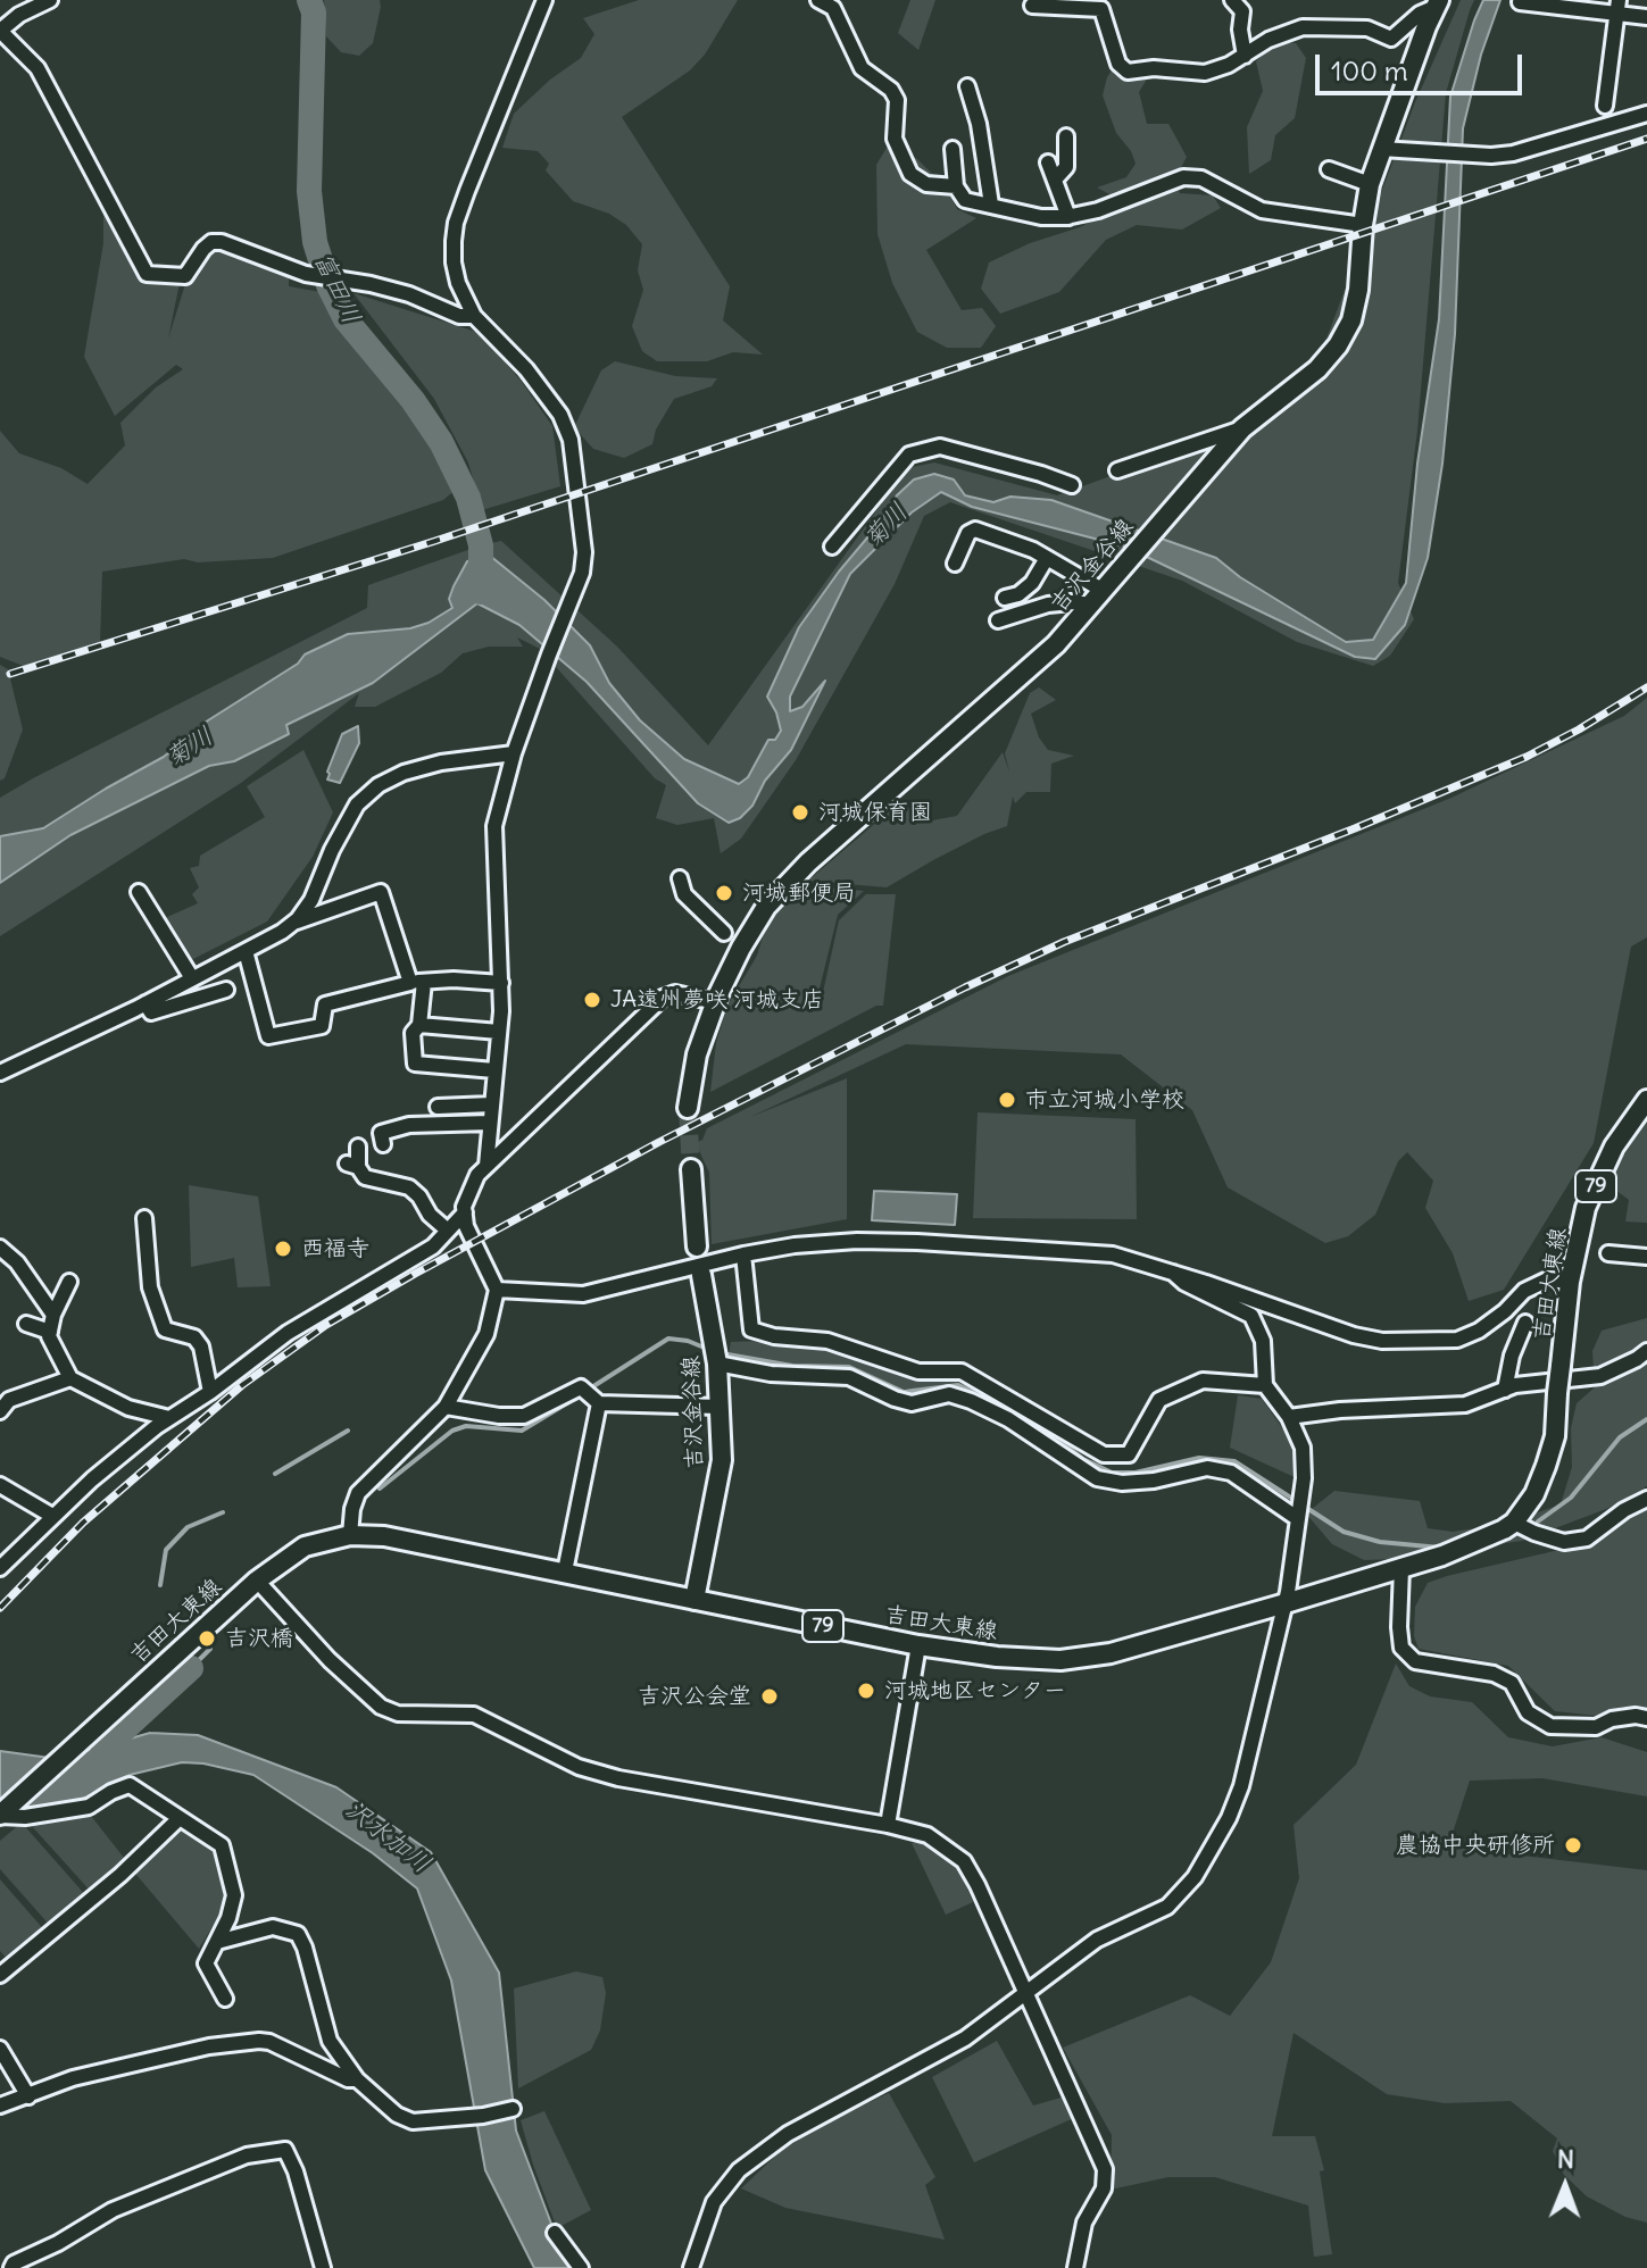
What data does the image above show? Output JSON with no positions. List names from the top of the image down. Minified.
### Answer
{"streets":{"main road":["吉沢金谷線","79","吉田大東線"]},"crossings":[["吉沢金谷線","吉田大東線"]],"water":["富田川","菊川","沢水加川"],"places":["河城保育園","河城郵便局","JA遠州夢咲 河城支店","市立河城小学校","西福寺","吉沢橋","河城地区センター","吉沢公会堂","農協中央研修所"],"scale_bar":"100 m","north":"top"}
